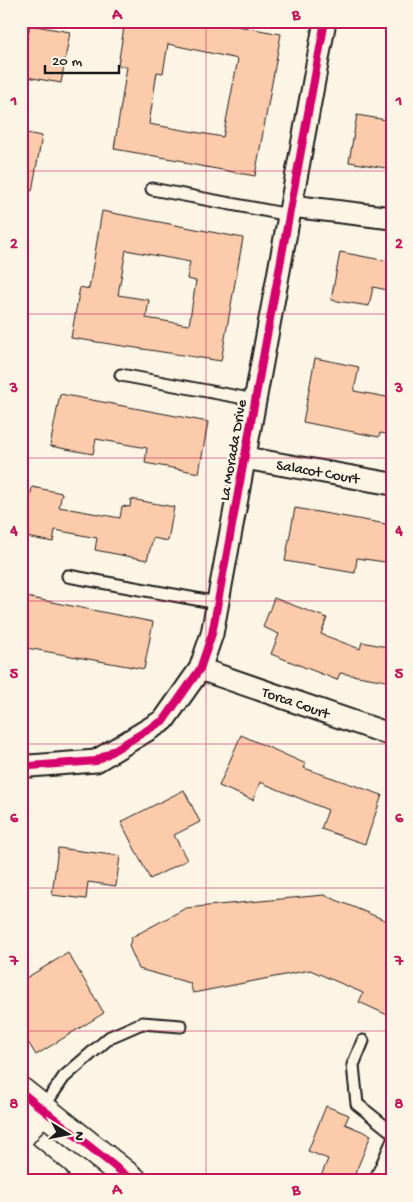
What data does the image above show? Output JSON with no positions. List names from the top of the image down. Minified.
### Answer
{"streets":{"street":["La Morada Drive","Salacot Court","Torca Court"]},"crossings":[["La Morada Drive","Salacot Court"],["La Morada Drive","Torca Court"]],"scale_bar":"20 m","north":"right","grid":{"columns":["A","B"],"rows":["1","2","3","4","5","6","7","8"]}}
